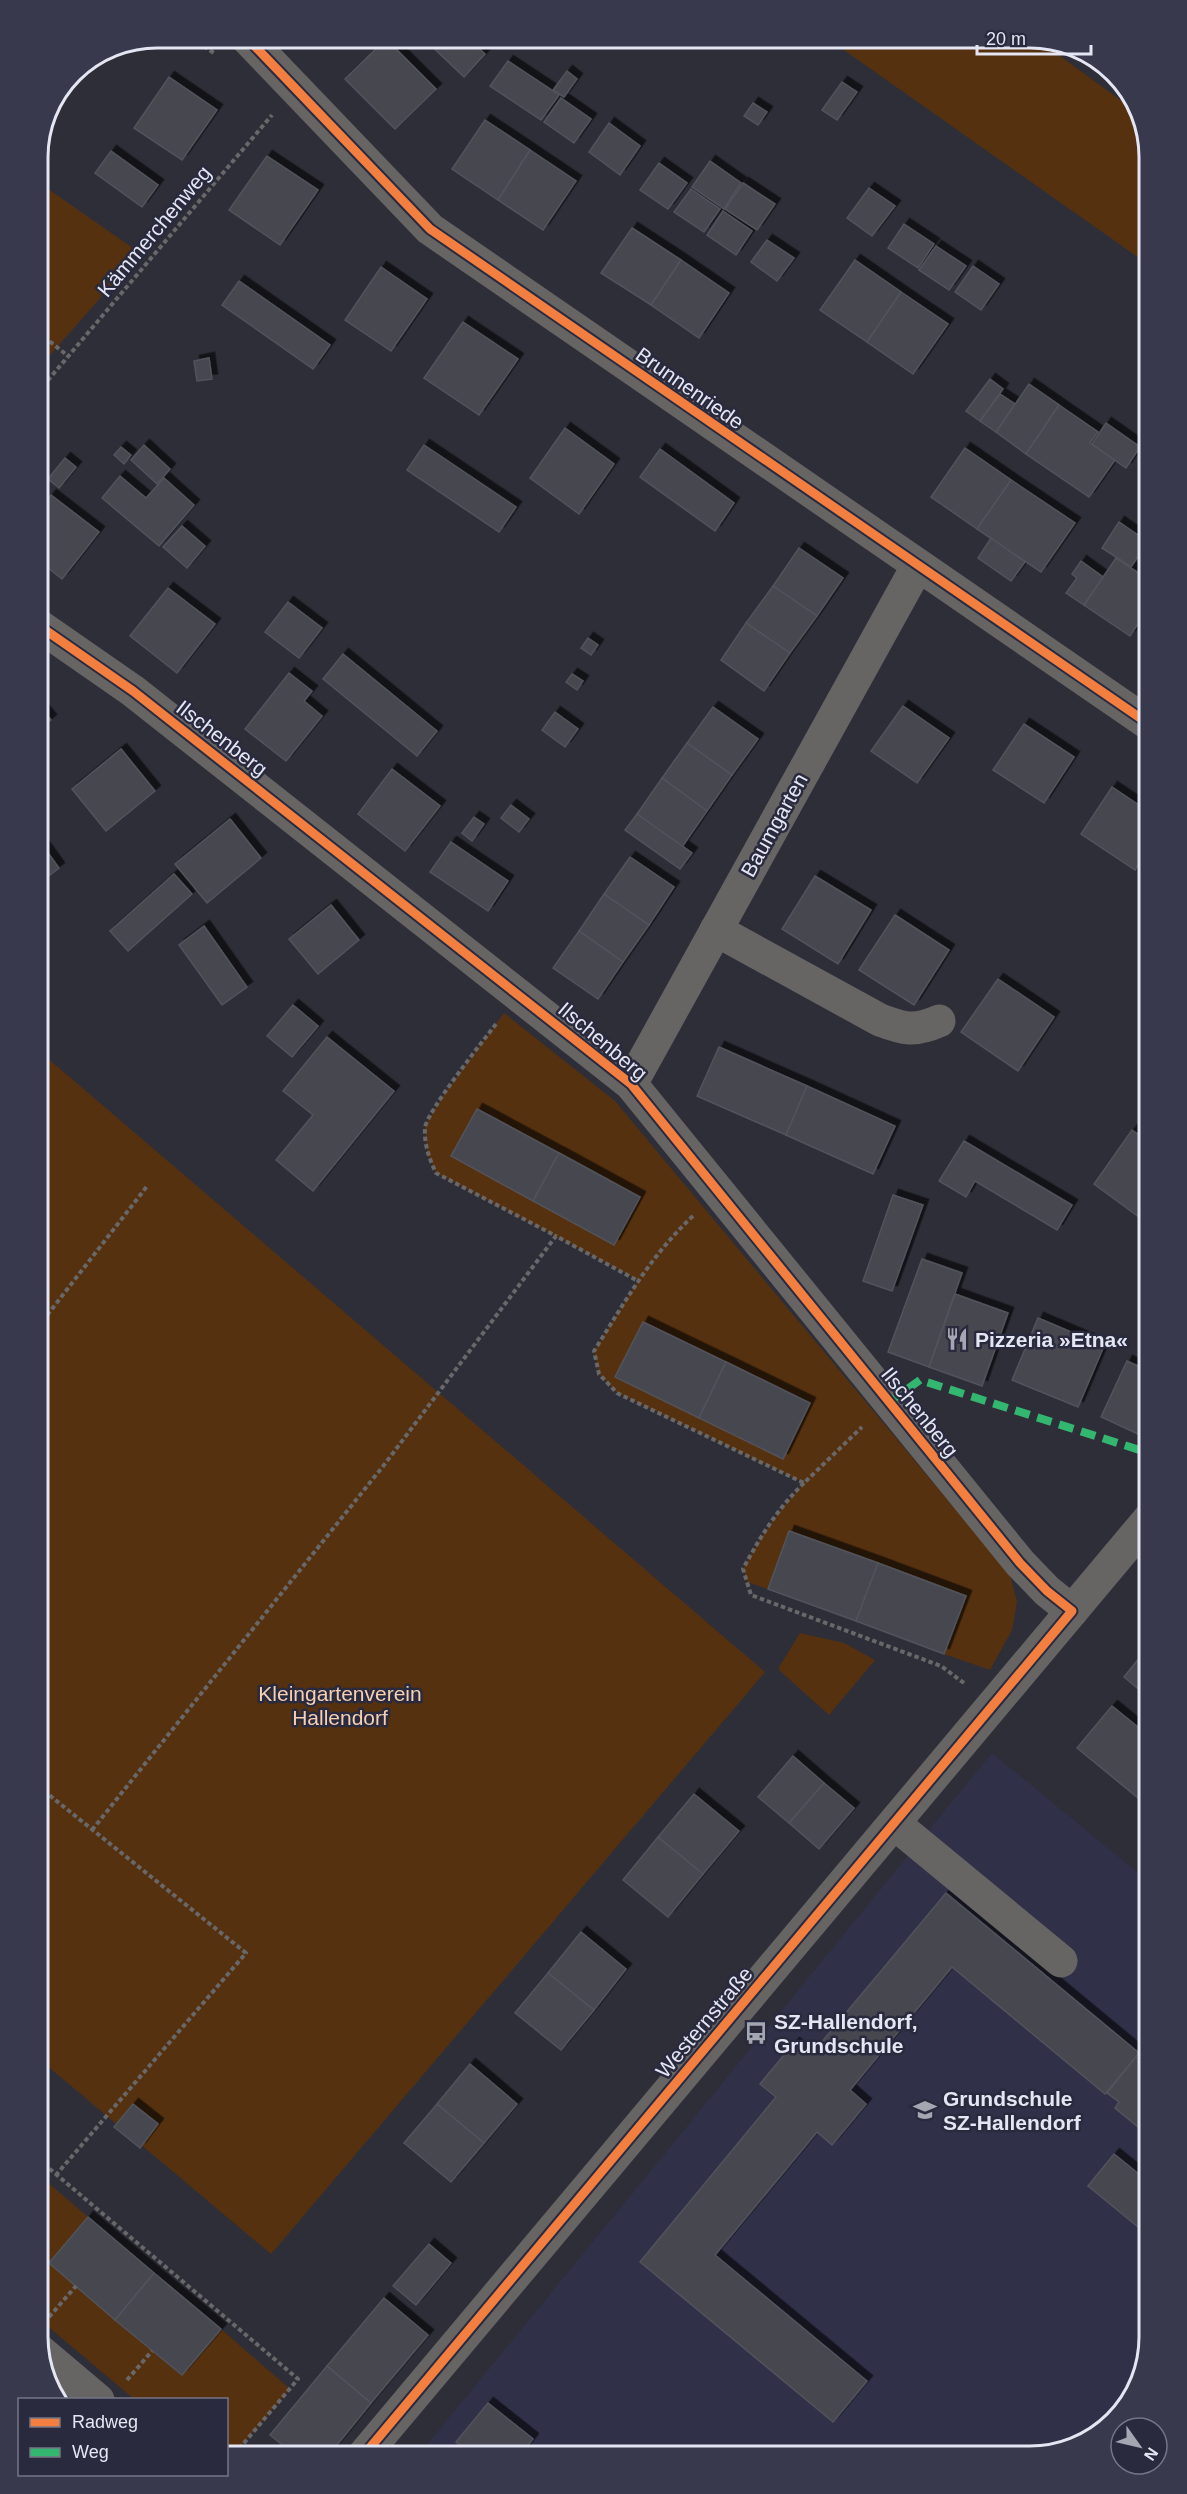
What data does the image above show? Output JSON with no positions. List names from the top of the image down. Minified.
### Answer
{"streets":{"street":["Brunnenriede","Ilschenberg","Baumgarten","Westernstraße"],"path":["Kämmerchenweg"]},"crossings":[["Kämmerchenweg","Brunnenriede"],["Brunnenriede","Baumgarten"],["Ilschenberg","Baumgarten"],["Ilschenberg","Westernstraße"]],"parks":["Kleingartenverein Hallendorf"],"places":{"restaurant":["Pizzeria »Etna«"],"bus stop":["SZ-Hallendorf, Grundschule"],"school or university":["Grundschule SZ-Hallendorf"]},"legend":["Radweg","Weg"],"scale_bar":"20 m","north":"bottom right"}
